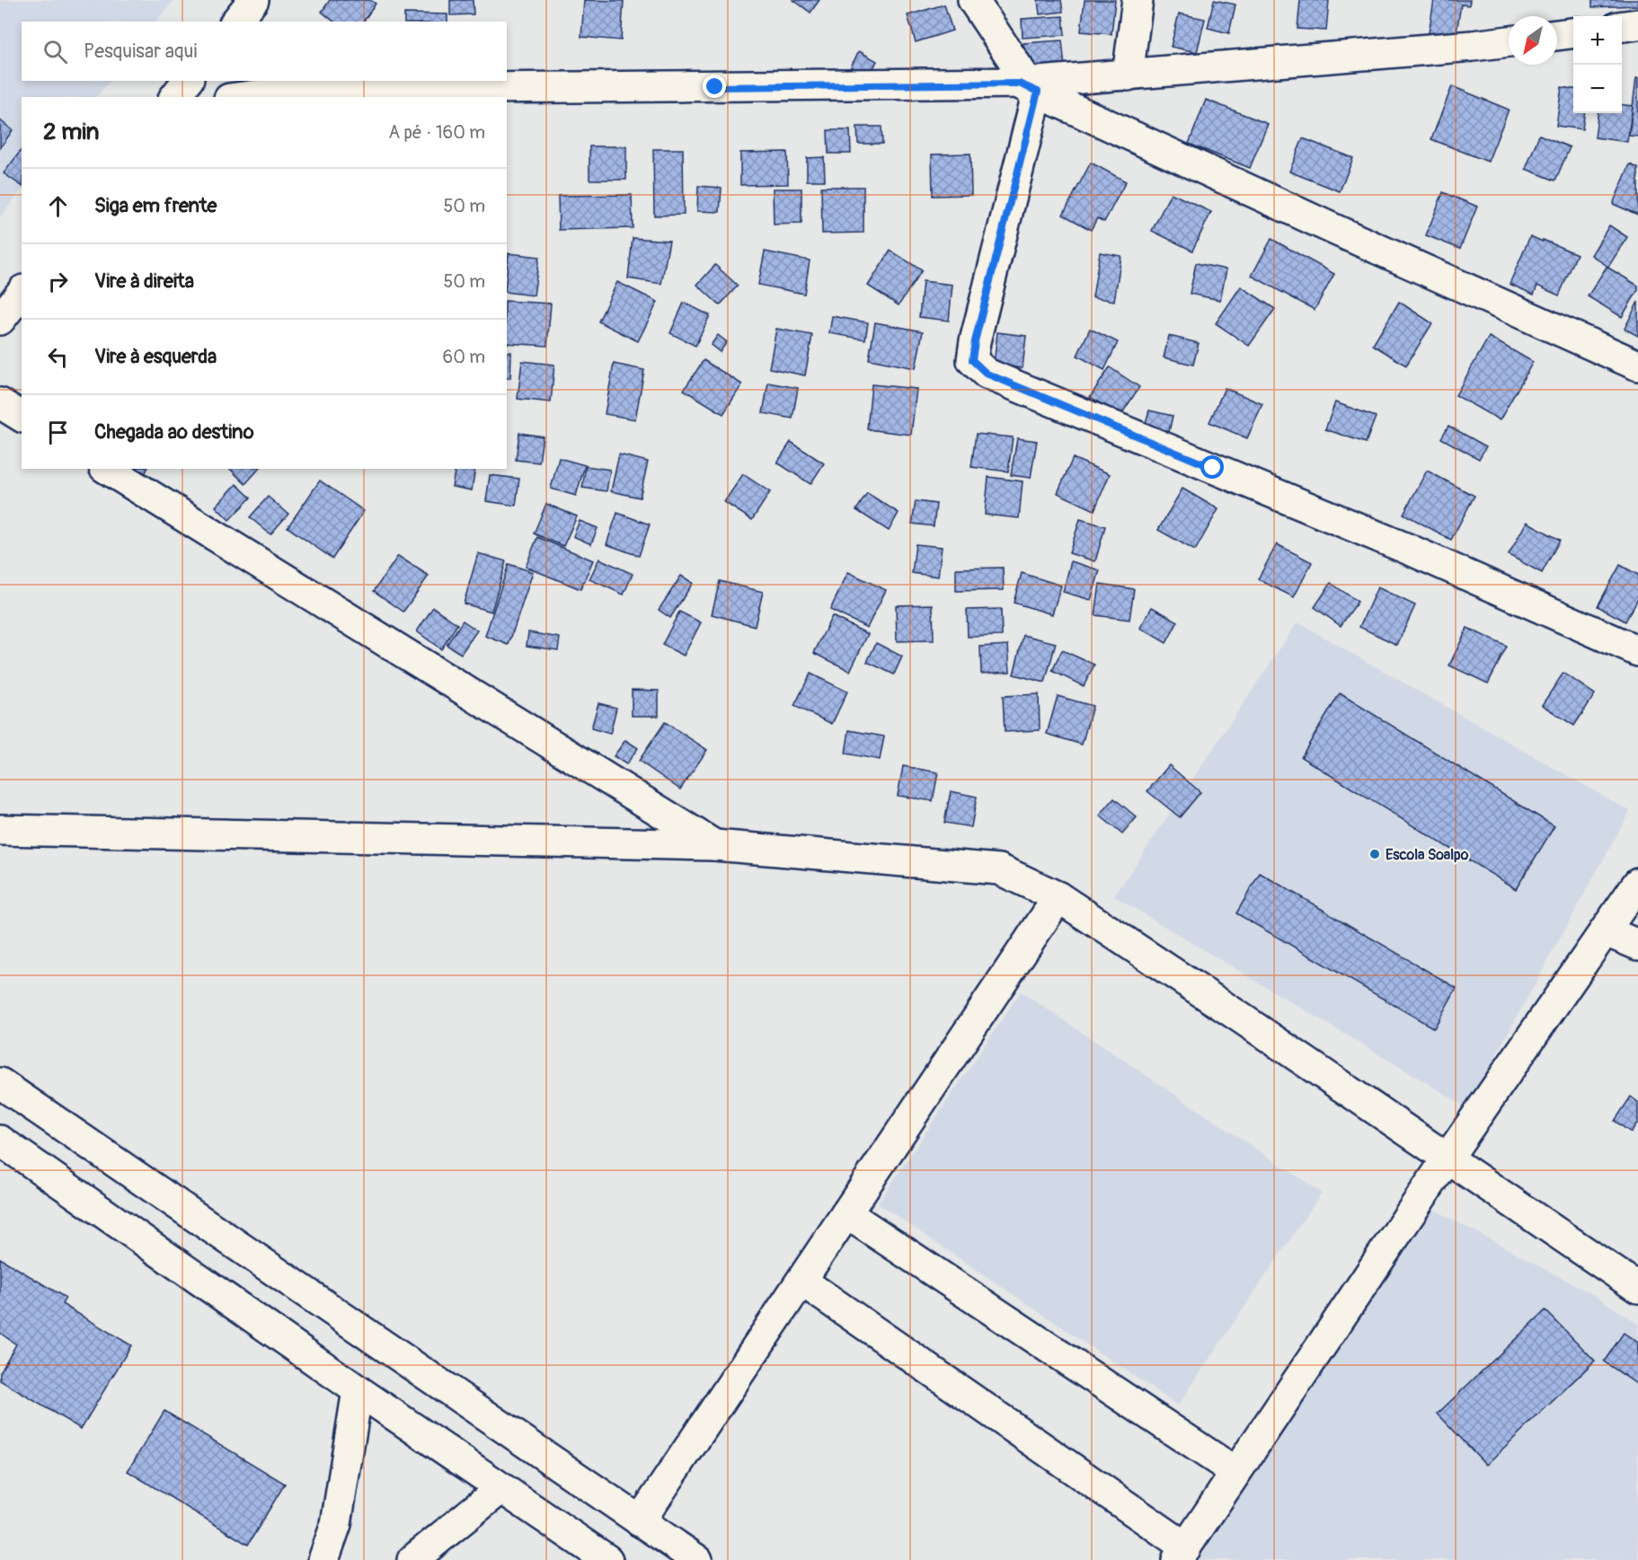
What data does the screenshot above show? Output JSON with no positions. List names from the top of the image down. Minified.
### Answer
{"places":["Escola Soalpo"],"north":"bottom left","page":{"map_buttons":["+","−"],"search":"Pesquisar aqui","heading":["2 min","A pé · 160 m"],"list":[["Siga em frente","50 m"],["Vire à direita","50 m"],["Vire à esquerda","60 m"],"Chegada ao destino"]}}
